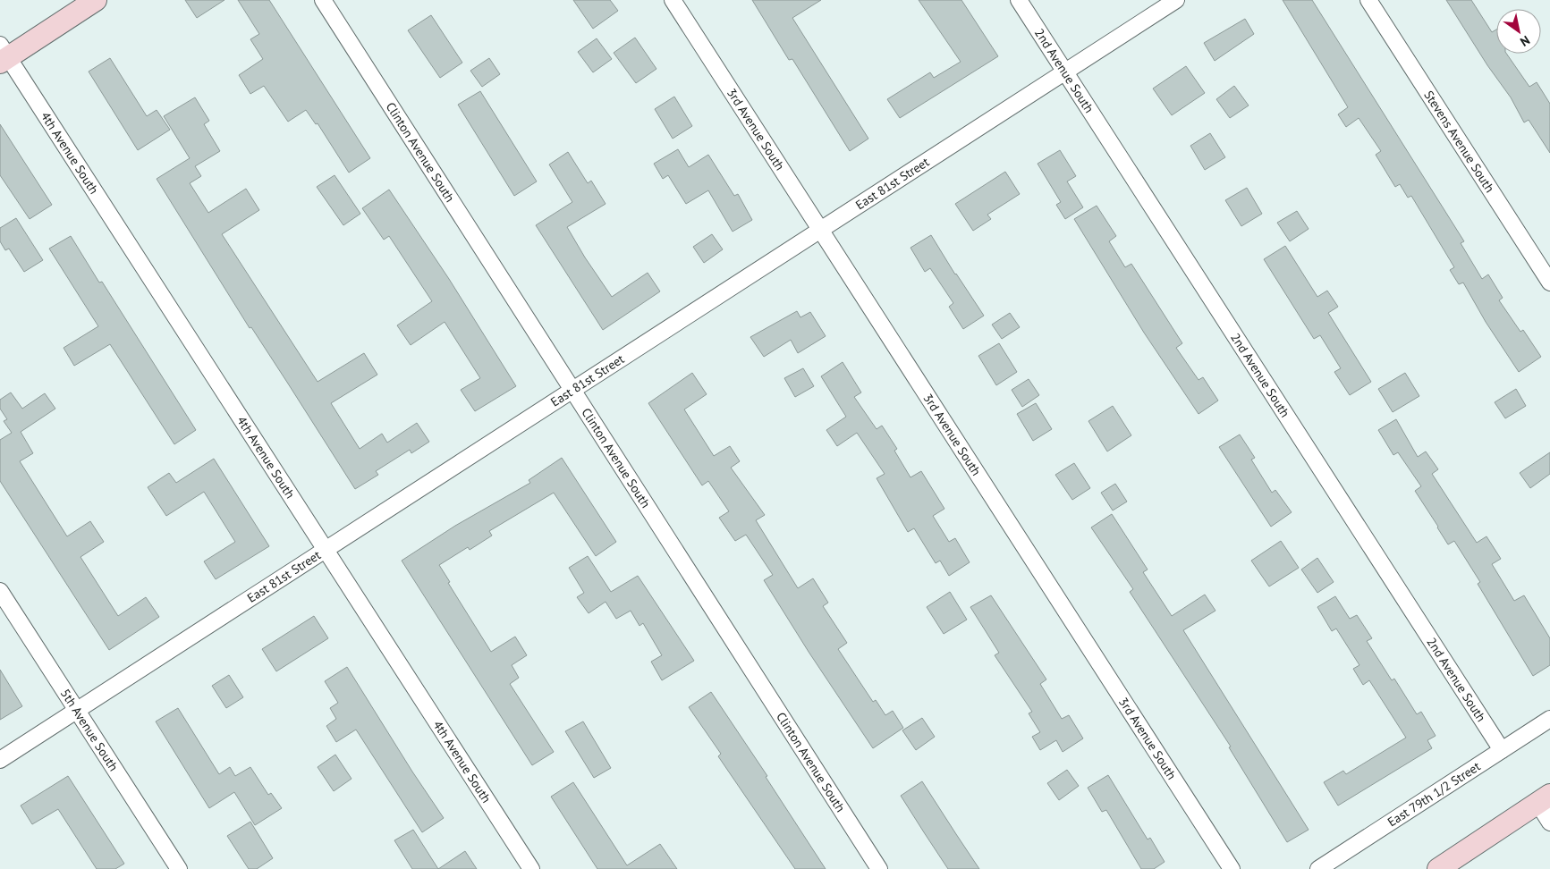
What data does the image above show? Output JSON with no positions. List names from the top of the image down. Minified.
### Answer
{"streets":{"street":["2nd Avenue South","3rd Avenue South","Stevens Avenue South","4th Avenue South","Clinton Avenue South","East 81st Street","5th Avenue South","East 79th 1/2 Street"]},"crossings":[["2nd Avenue South","East 81st Street"],["2nd Avenue South","East 79th 1/2 Street"],["3rd Avenue South","East 81st Street"],["4th Avenue South","East 81st Street"],["Clinton Avenue South","East 81st Street"],["East 81st Street","5th Avenue South"]],"north":"bottom right"}
